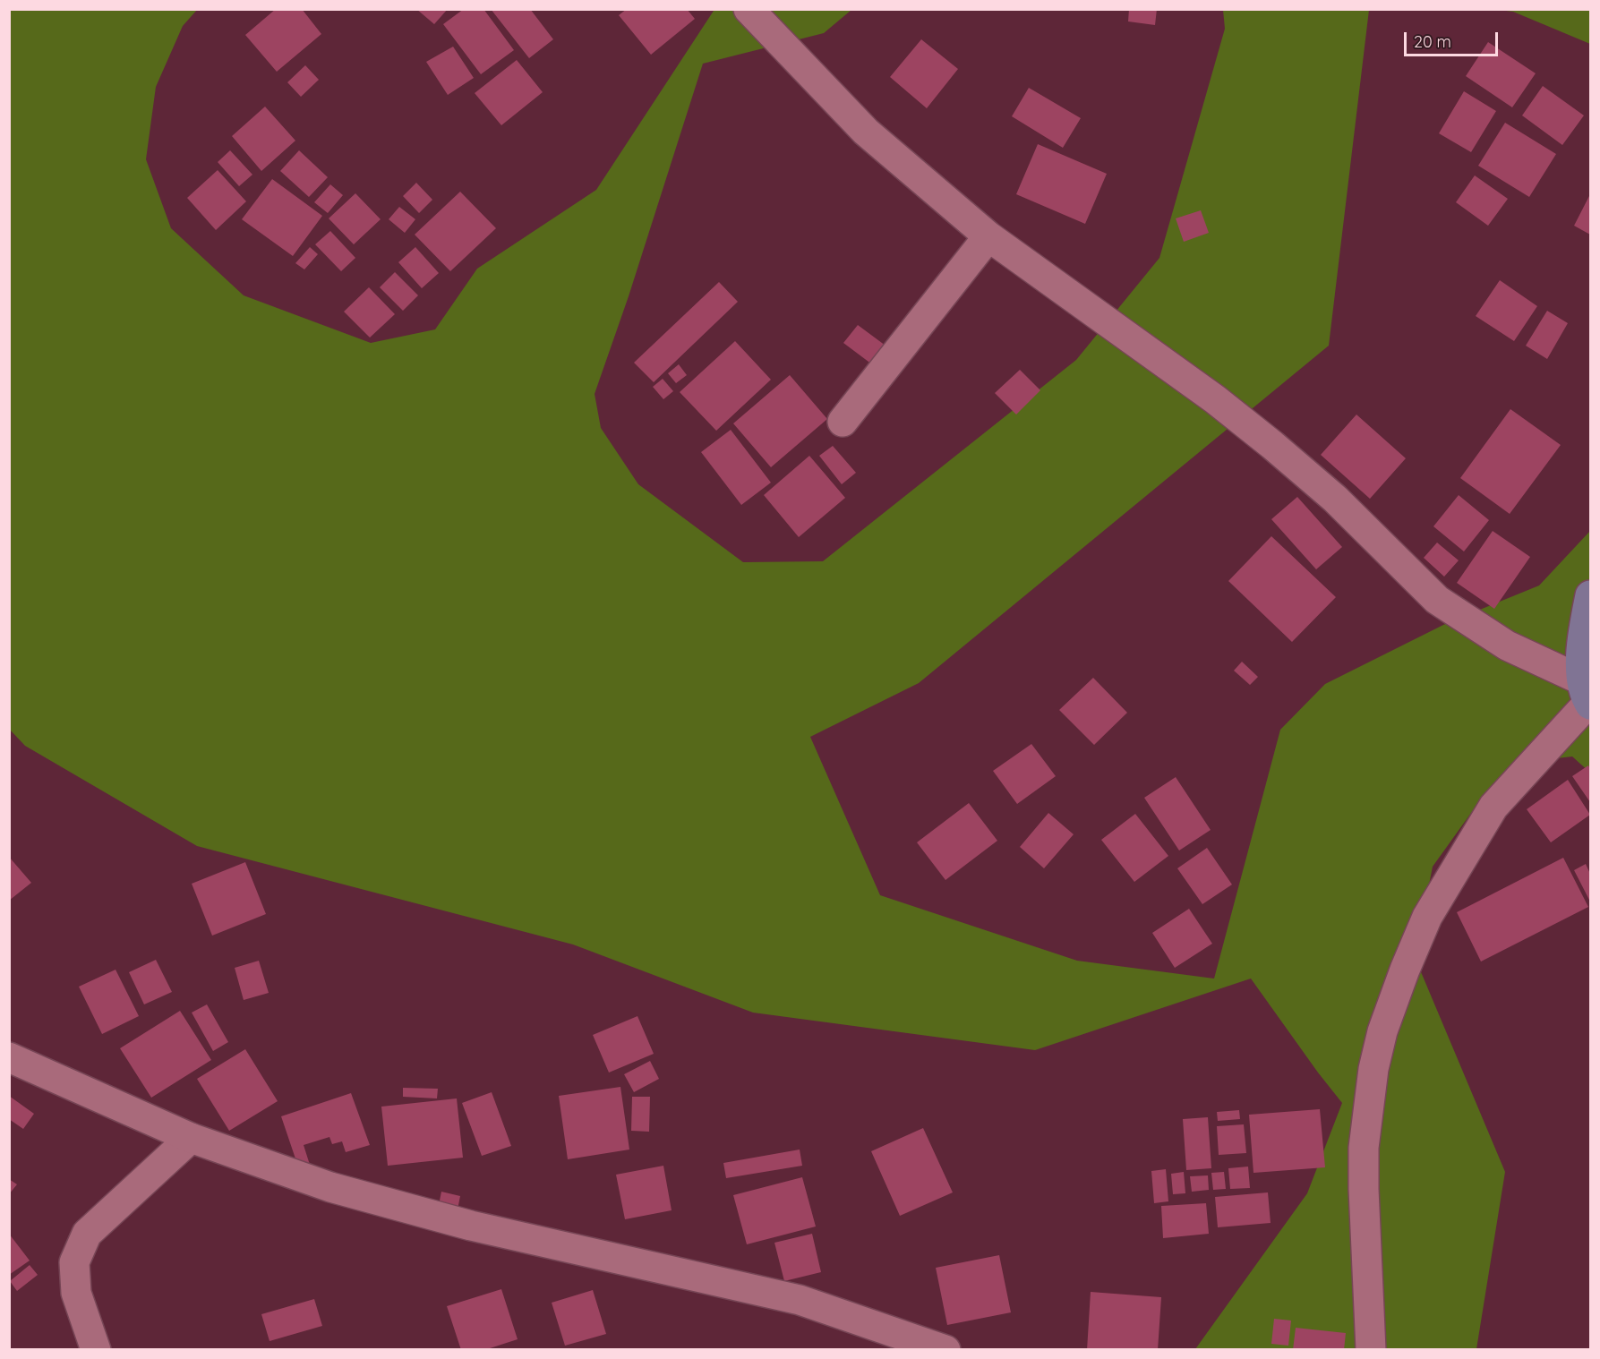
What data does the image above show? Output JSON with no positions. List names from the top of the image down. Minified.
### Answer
{"scale_bar":"20 m"}
